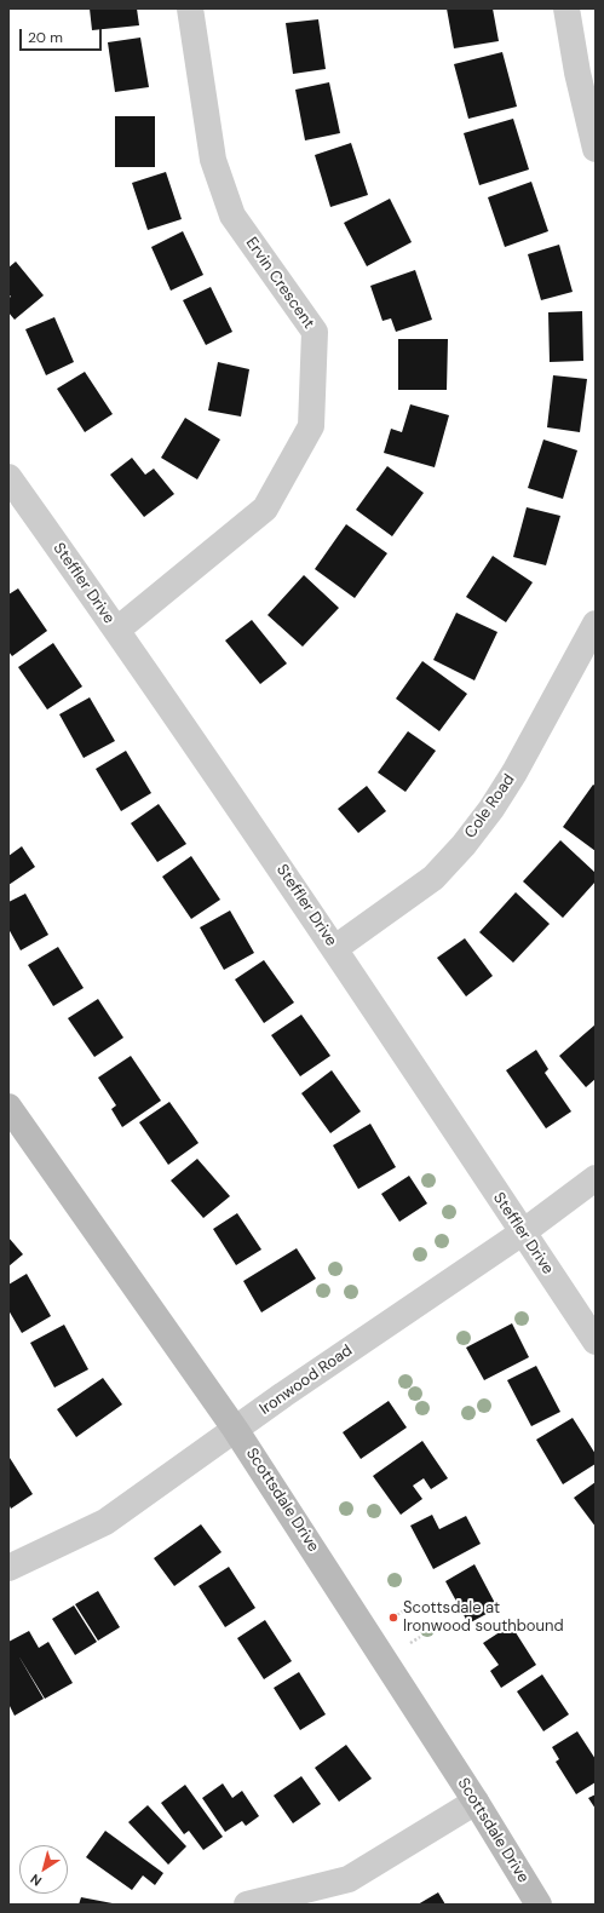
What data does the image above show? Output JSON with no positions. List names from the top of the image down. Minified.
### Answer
{"streets":{"street":["Ervin Crescent","Steffler Drive","Cole Road","Ironwood Road","Scottsdale Drive"]},"crossings":[["Ervin Crescent","Steffler Drive"],["Steffler Drive","Cole Road"],["Steffler Drive","Ironwood Road"],["Ironwood Road","Scottsdale Drive"]],"places":["Scottsdale at Ironwood southbound"],"scale_bar":"20 m","north":"bottom left"}
